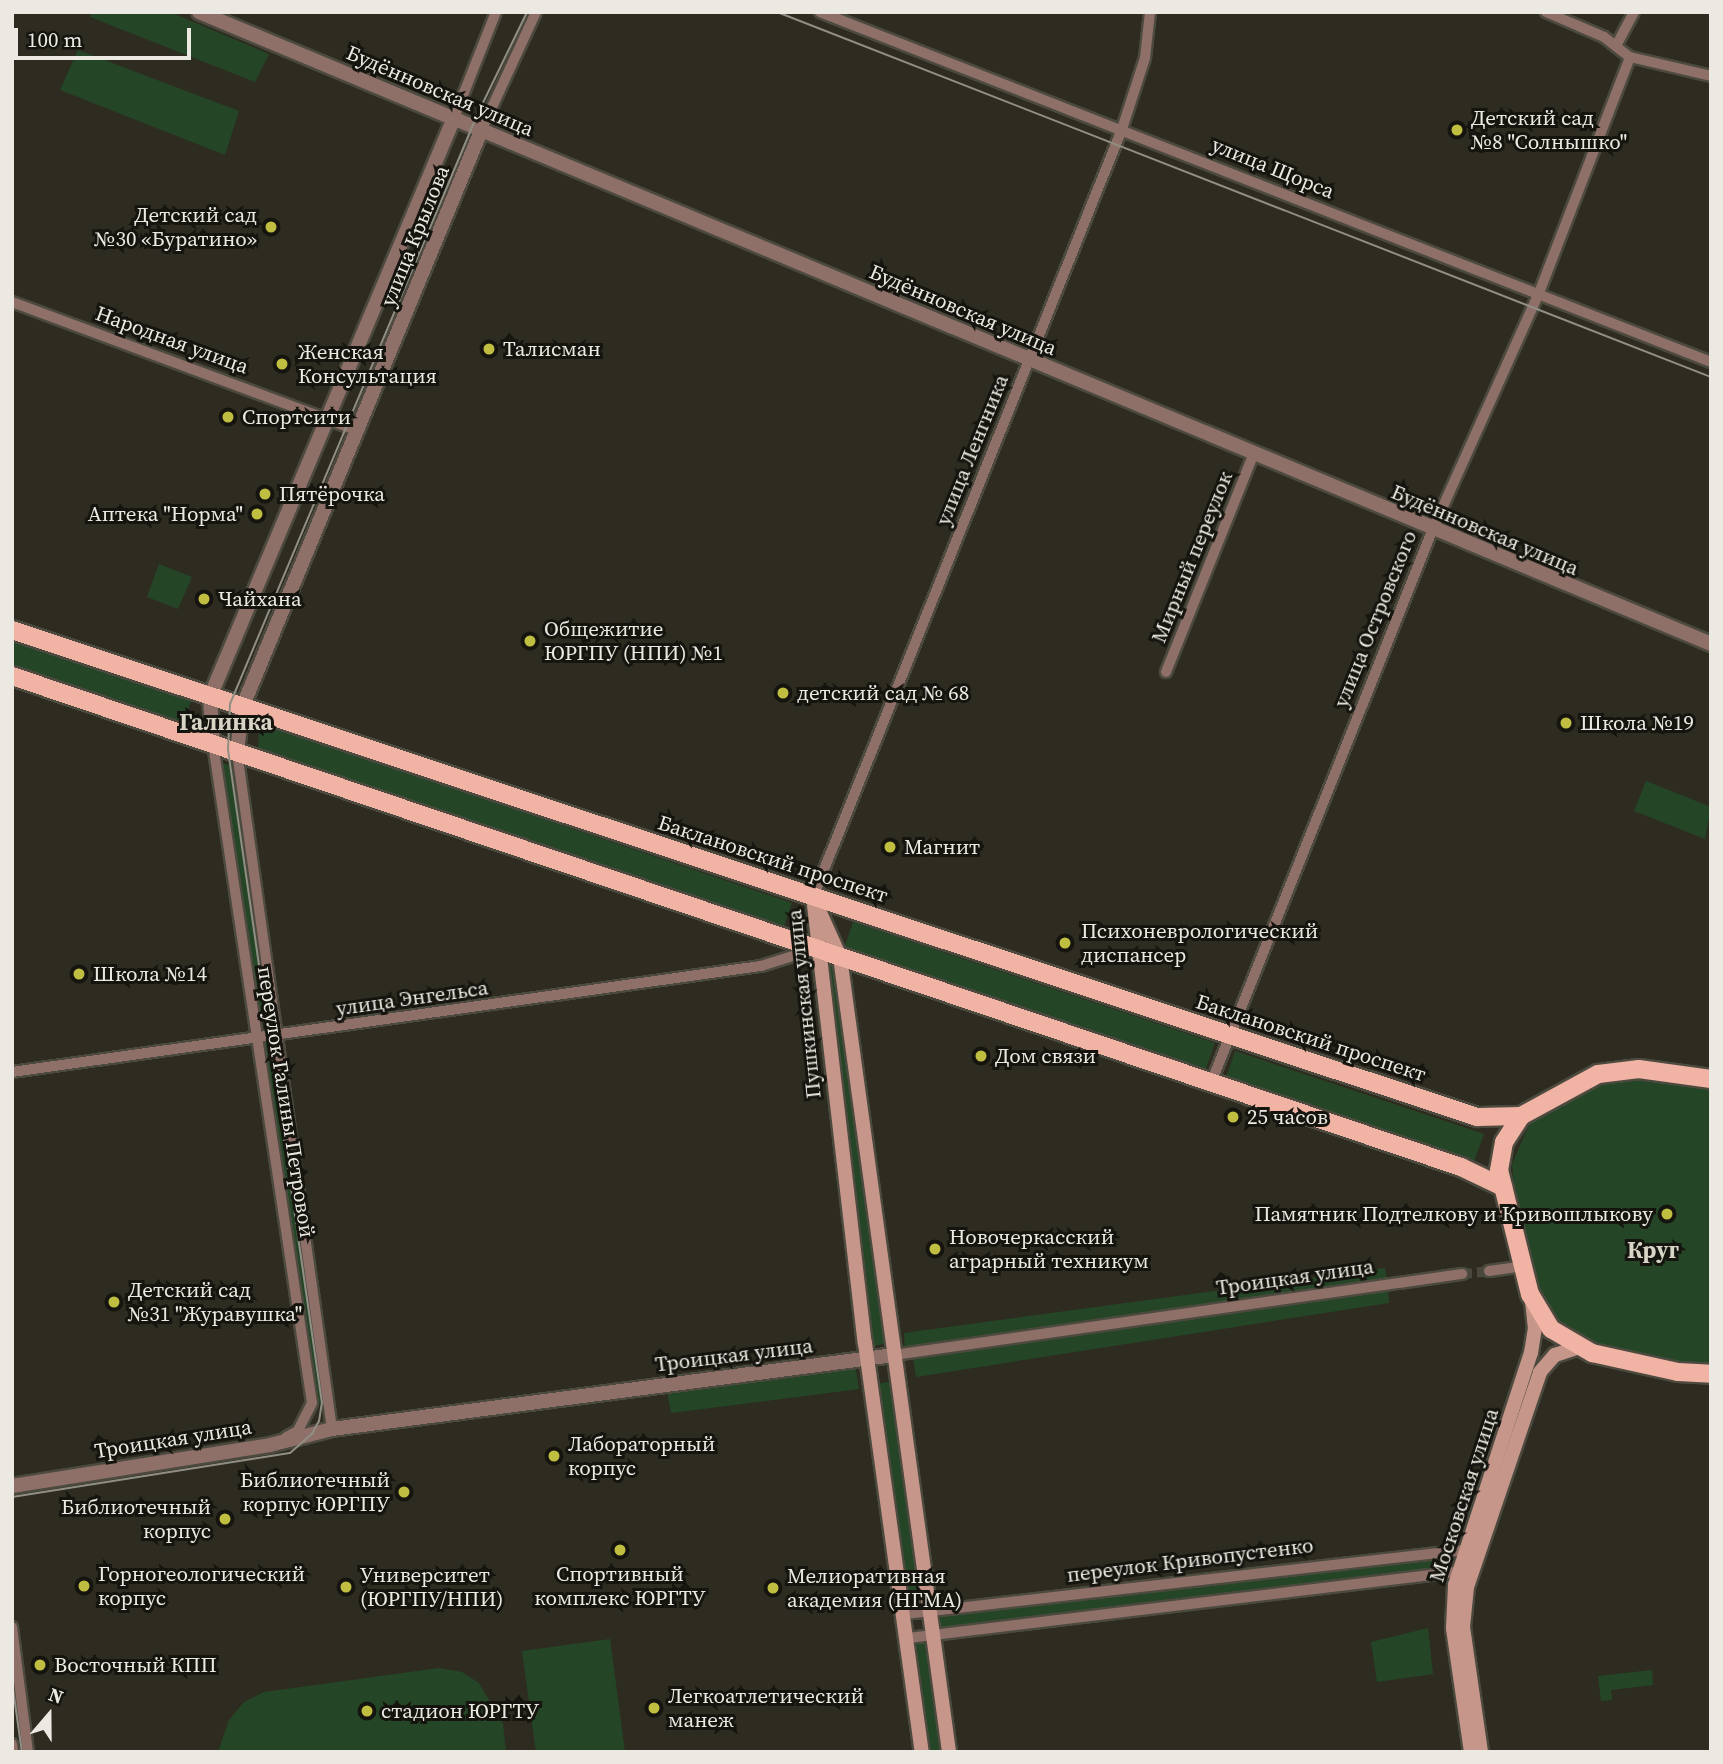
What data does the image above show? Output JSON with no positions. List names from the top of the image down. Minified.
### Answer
{"streets":{"main road":["Баклановский проспект","Пушкинская улица","Московская улица"],"street":["Будённовская улица","улица Щорса","улица Крылова","Народная улица","улица Ленгника","Мирный переулок","улица Островского","улица Энгельса","переулок Галины Петровой","Троицкая улица","переулок Кривопустенко"]},"crossings":[["Будённовская улица","улица Крылова"],["Будённовская улица","улица Ленгника"],["Будённовская улица","Мирный переулок"],["Будённовская улица","улица Островского"],["улица Щорса","улица Ленгника"],["улица Щорса","улица Островского"],["улица Крылова","Народная улица"],["улица Крылова","Баклановский проспект"],["улица Крылова","переулок Галины Петровой"],["улица Ленгника","Баклановский проспект"],["улица Ленгника","Пушкинская улица"],["улица Островского","Баклановский проспект"],["Баклановский проспект","Пушкинская улица"],["улица Энгельса","Пушкинская улица"],["улица Энгельса","переулок Галины Петровой"],["Пушкинская улица","Троицкая улица"],["Пушкинская улица","переулок Кривопустенко"],["переулок Галины Петровой","Троицкая улица"],["Московская улица","переулок Кривопустенко"]],"districts":["Галинка","Круг"],"places":["Детский сад №8 \"Солнышко\"","Детский сад №30 «Буратино»","Талисман","Женская Консультация","Спортсити","Пятёрочка","Аптека \"Норма\"","Чайхана","Общежитие ЮРГПУ (НПИ) №1","детский сад № 68","Школа №19","Магнит","Психоневрологический диспансер","Школа №14","Дом связи","25 часов","Памятник Подтелкову и Кривошлыкову","Новочеркасский аграрный техникум","Детский сад №31 \"Журавушка\"","Лабораторный корпус","Библиотечный корпус ЮРГПУ","Библиотечный корпус","Спортивный комплекс ЮРГТУ","Горногеологический корпус","Университет (ЮРГПУ/НПИ)","Мелиоративная академия (НГМА)","Восточный КПП","Легкоатлетический манеж","стадион ЮРГТУ"],"scale_bar":"100 m","north":"top"}
